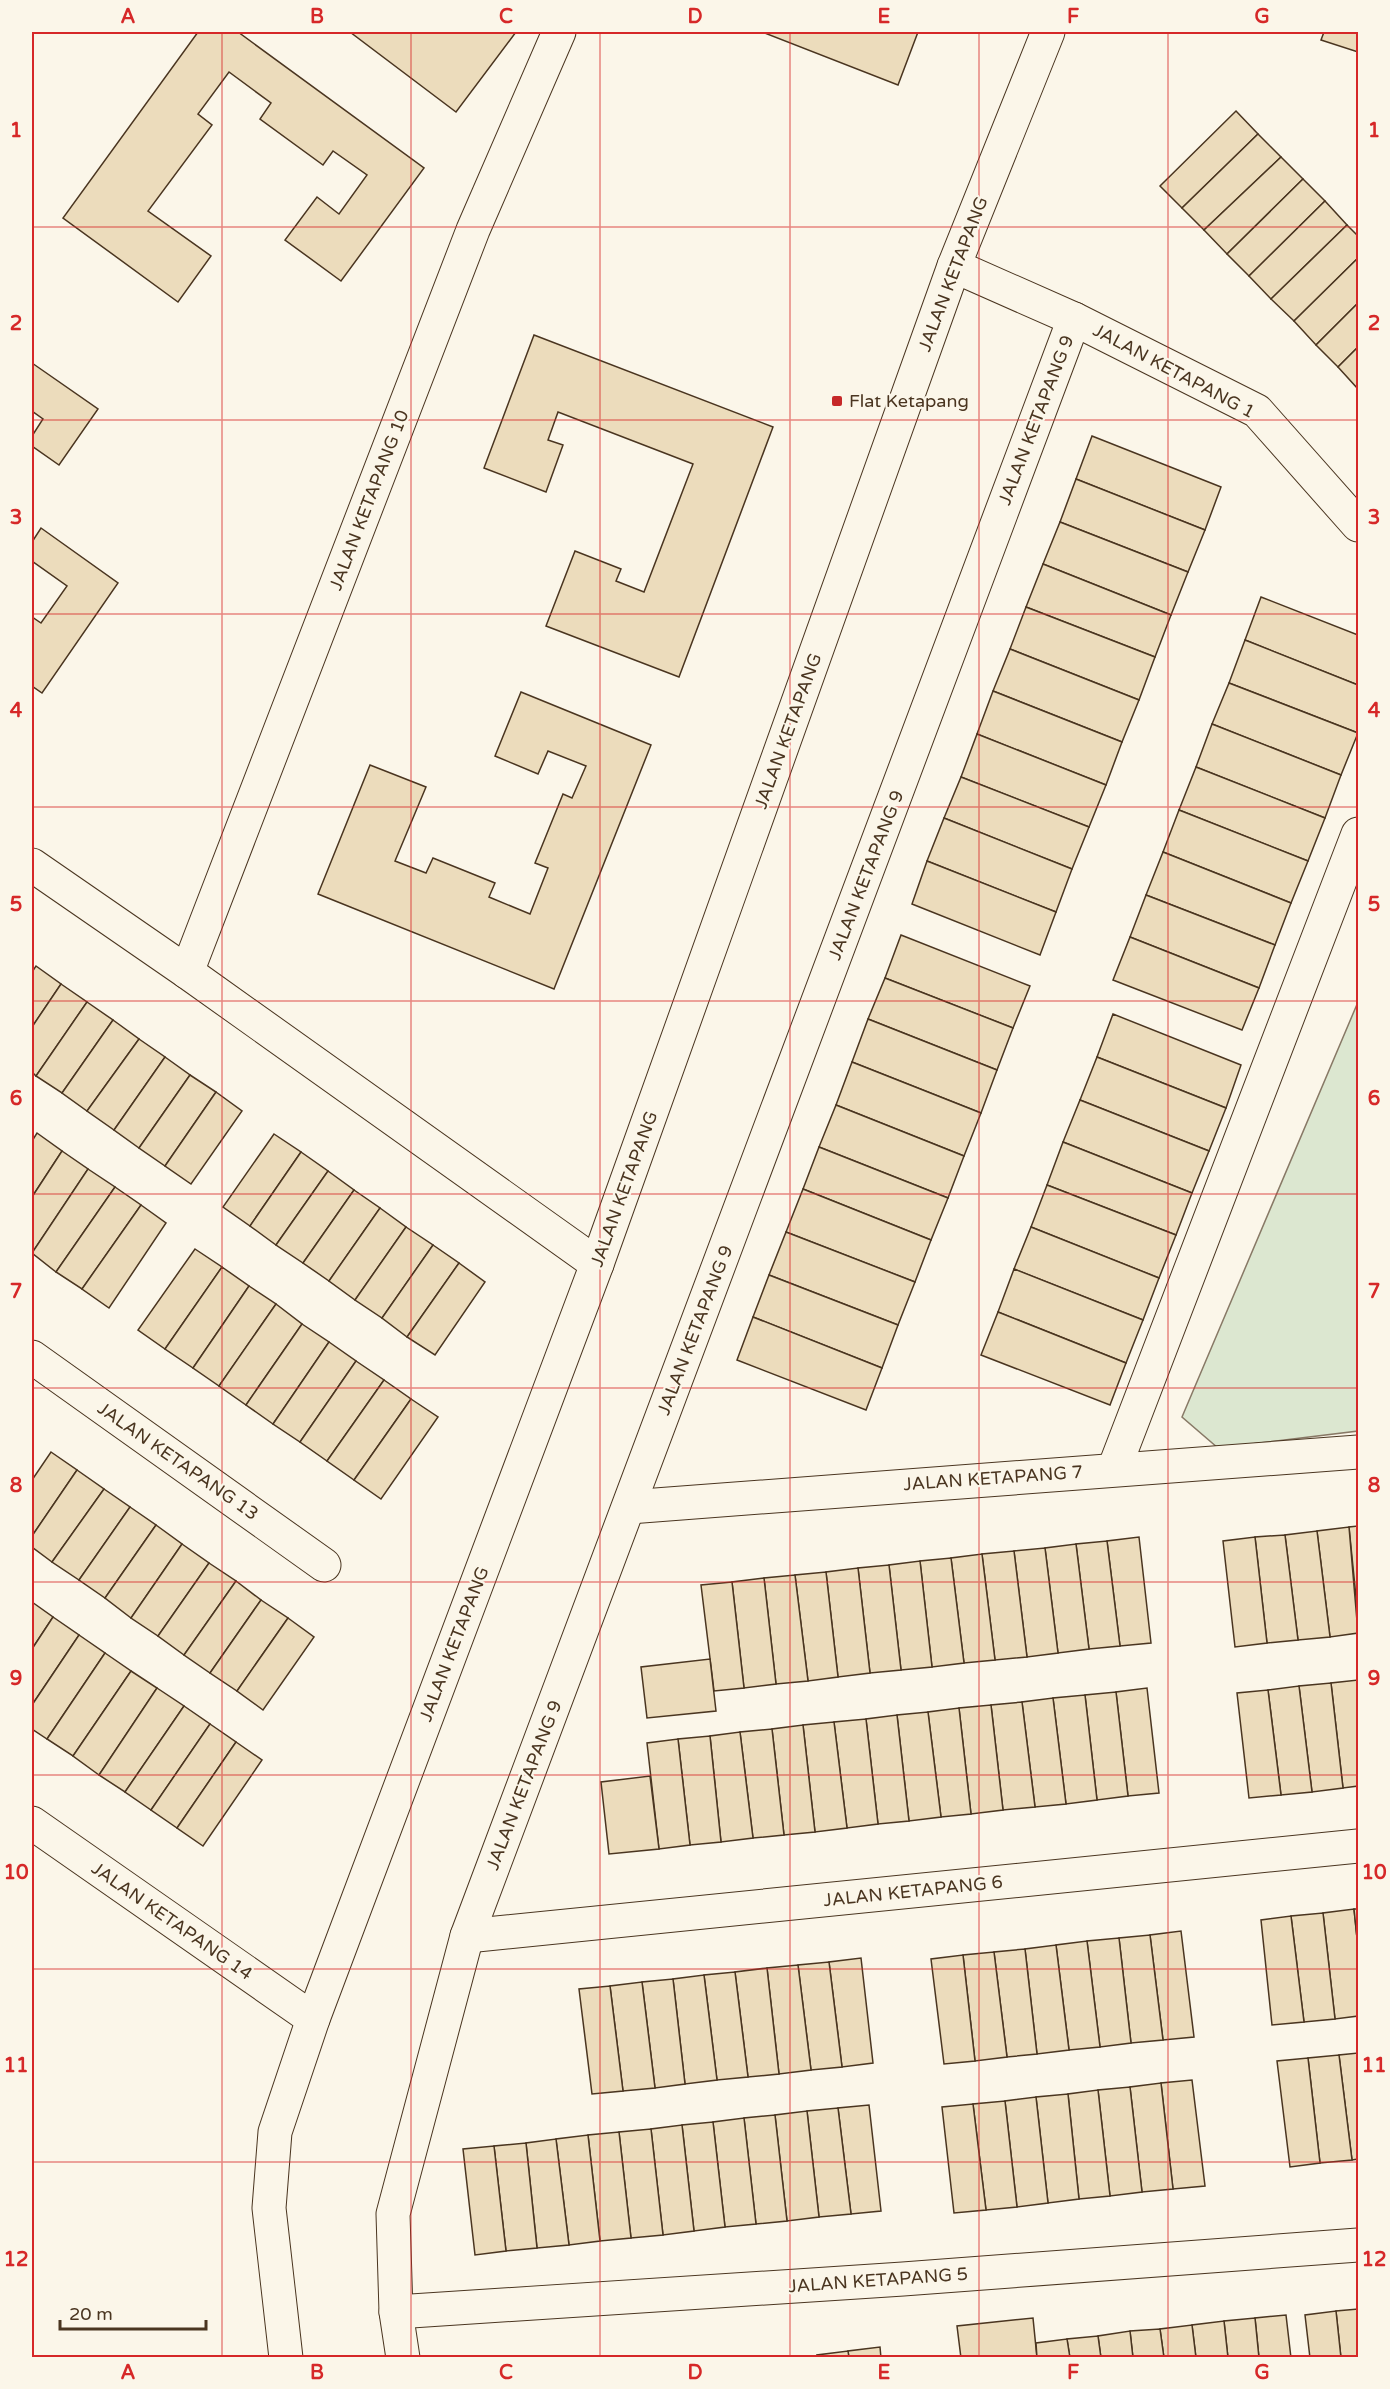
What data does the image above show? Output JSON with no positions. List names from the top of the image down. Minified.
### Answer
{"streets":{"street":["JALAN KETAPANG","JALAN KETAPANG 1","JALAN KETAPANG 9","JALAN KETAPANG 10","JALAN KETAPANG 13","JALAN KETAPANG 7","JALAN KETAPANG 6","JALAN KETAPANG 14","JALAN KETAPANG 5"]},"crossings":[["JALAN KETAPANG","JALAN KETAPANG 1"],["JALAN KETAPANG","JALAN KETAPANG 14"],["JALAN KETAPANG 1","JALAN KETAPANG 9"],["JALAN KETAPANG 9","JALAN KETAPANG 7"],["JALAN KETAPANG 9","JALAN KETAPANG 6"],["JALAN KETAPANG 9","JALAN KETAPANG 5"]],"places":{"transit":["Flat Ketapang"]},"scale_bar":"20 m","grid":{"columns":["A","B","C","D","E","F","G"],"rows":["1","2","3","4","5","6","7","8","9","10","11","12"]}}
